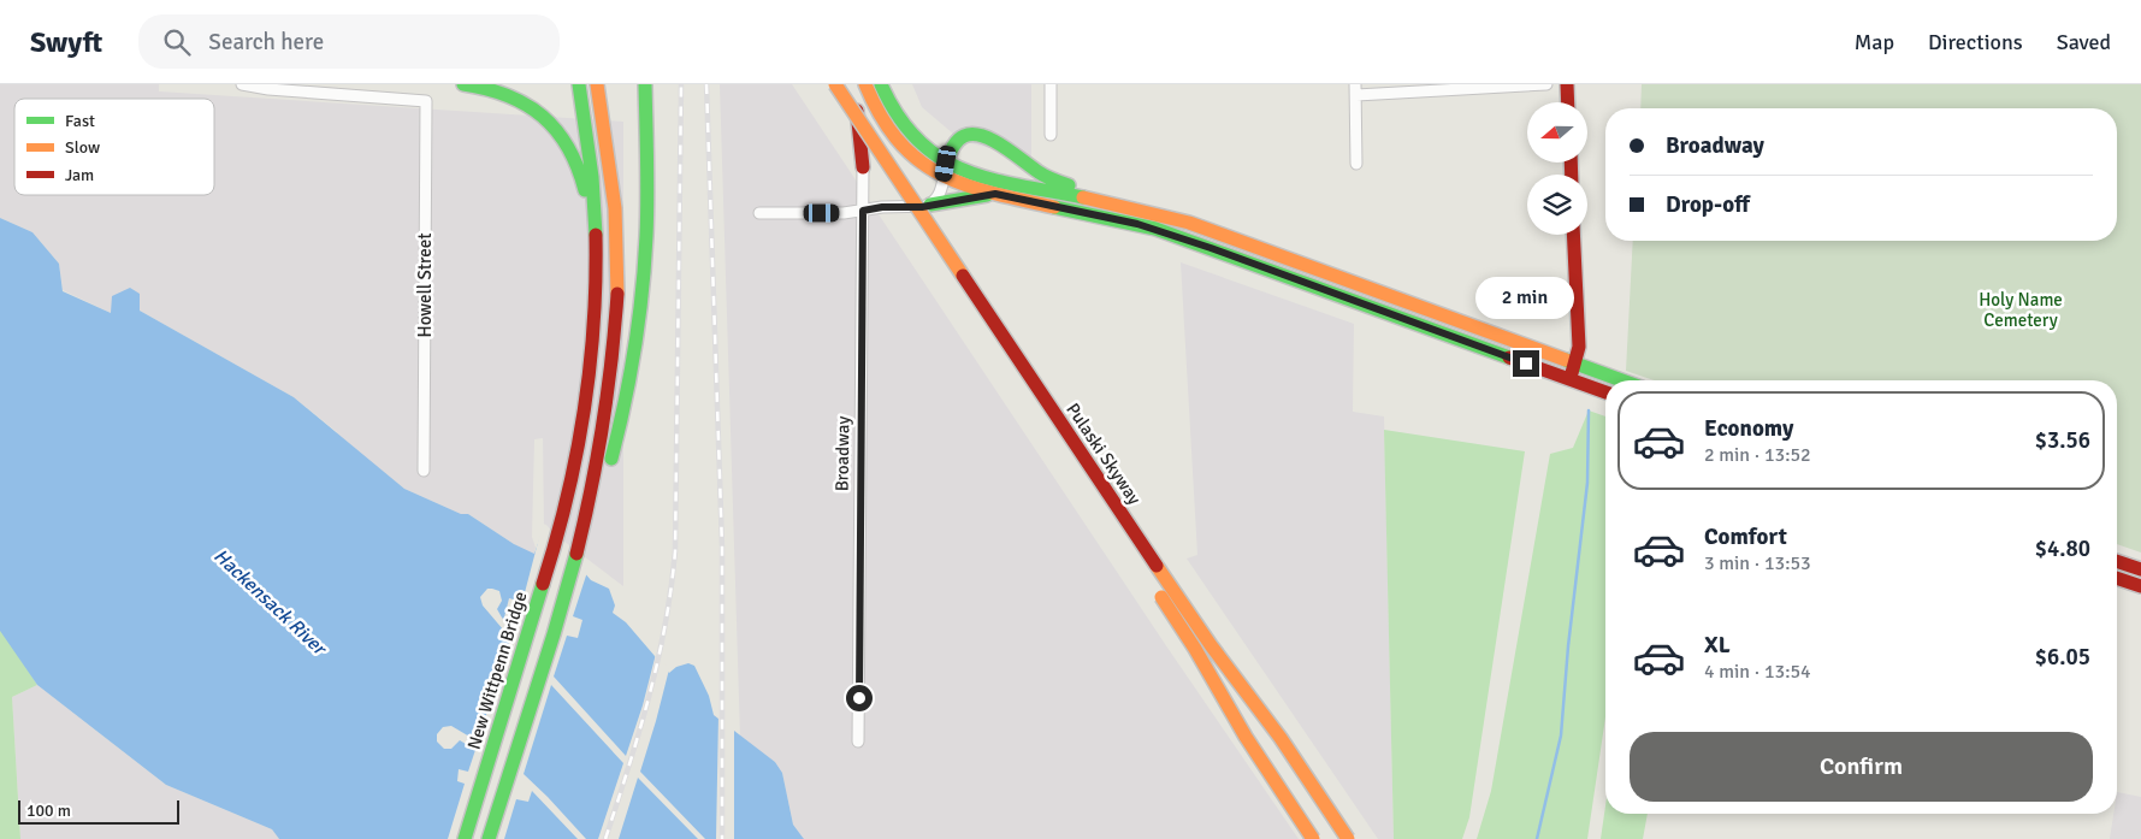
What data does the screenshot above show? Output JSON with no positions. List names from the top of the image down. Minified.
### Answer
{"streets":{"main road":["Pulaski Skyway","New Wittpenn Bridge"],"street":["Howell Street","Broadway"]},"water":["Hackensack River"],"parks":["Holy Name Cemetery"],"legend":["Fast","Slow","Jam"],"scale_bar":"100 m","north":"left","page":{"header":"Swyft","search":"Search here","nav":["Map","Directions","Saved"],"banner":["Broadway","Drop-off"],"bubble":"2 min","list":[{"name":"Economy","note":"2 min · 13:52","value":"$3.56"},{"name":"Comfort","note":"3 min · 13:53","value":"$4.80"},{"name":"XL","note":"4 min · 13:54","value":"$6.05"}],"buttons":"Confirm","scale":"100 m"}}
